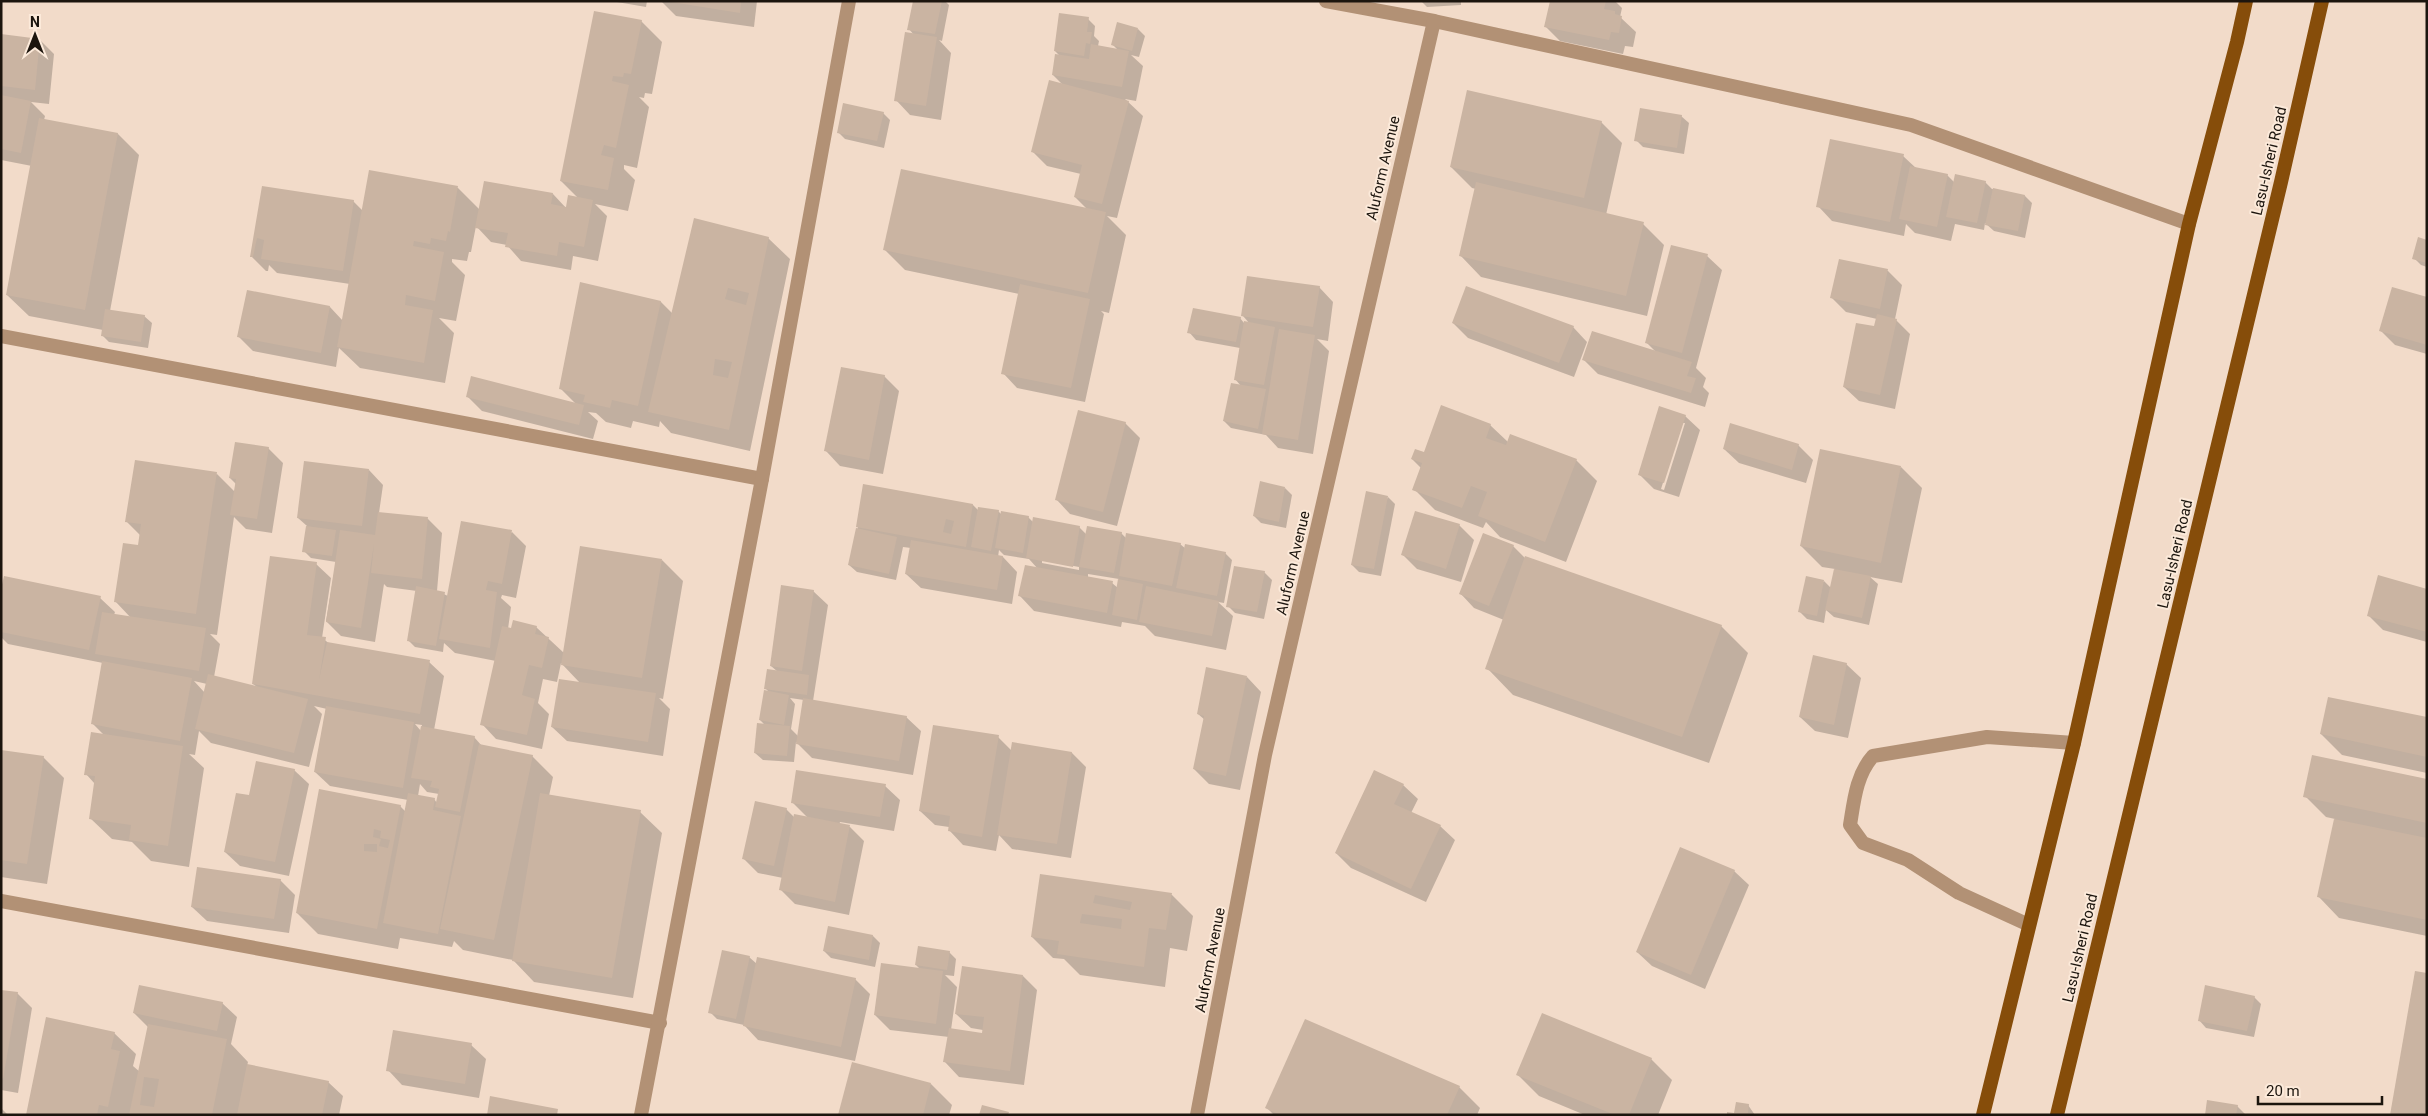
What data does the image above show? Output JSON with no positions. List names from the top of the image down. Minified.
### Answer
{"streets":{"main road":["Lasu-Isheri Road"],"street":["Aluform Avenue"]},"scale_bar":"20 m","north":"top"}
